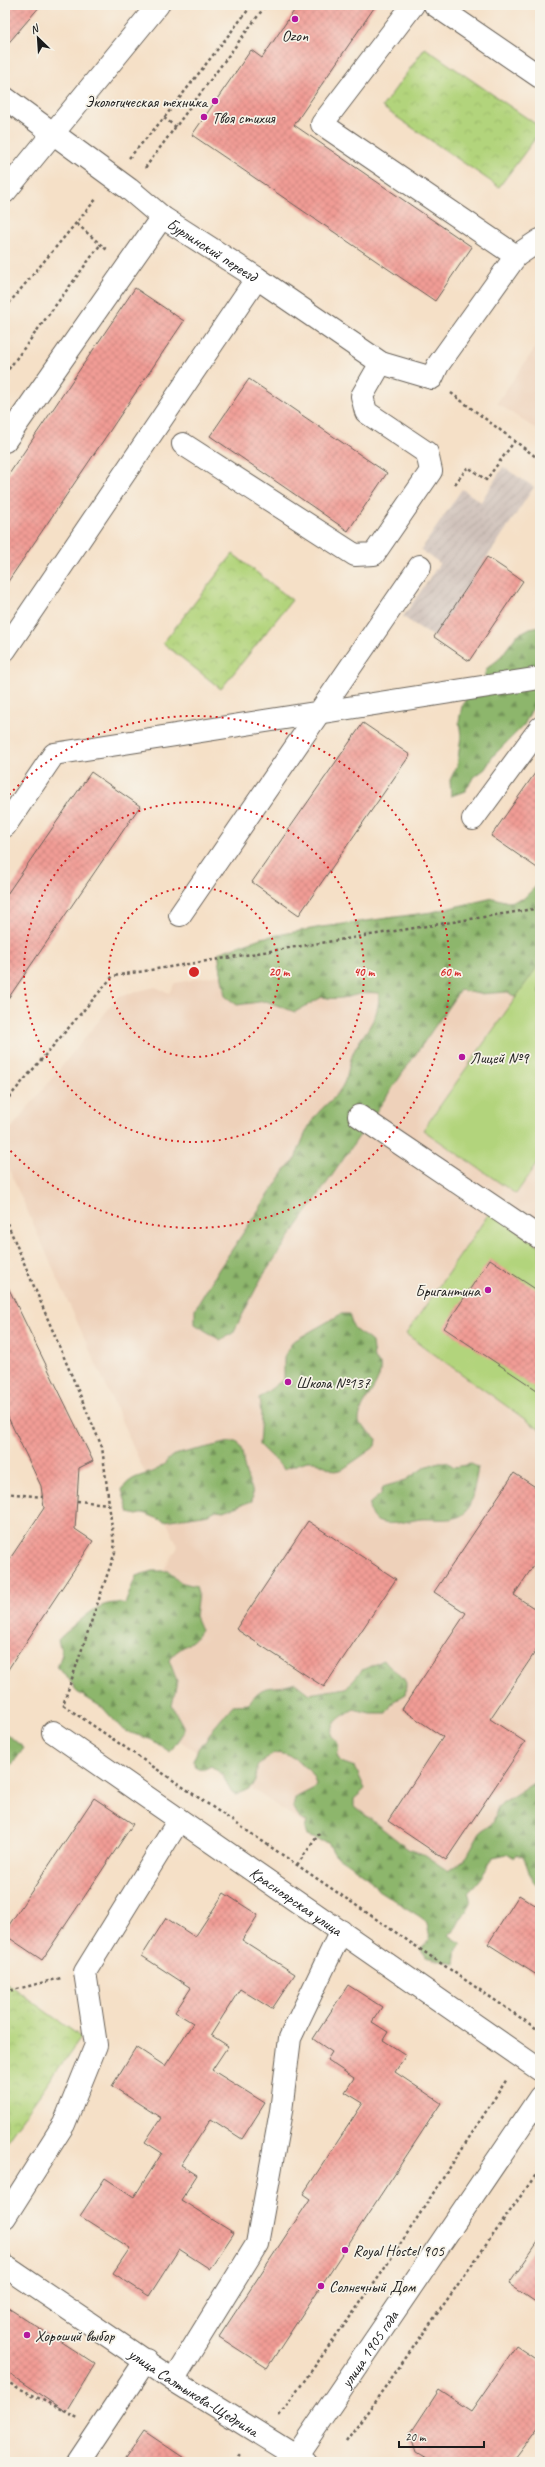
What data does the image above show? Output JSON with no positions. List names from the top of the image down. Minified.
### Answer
{"streets":{"street":["Бурлинский переезд","Красноярская улица","улица 1905 года","улица Салтыкова-Щедрина"]},"crossings":[["улица 1905 года","улица Салтыкова-Щедрина"]],"places":["Ozon","Экологическая техника","Твоя стихия","Лицей №9","Бригантина","Школа №137","Royal Hostel 905","Солнечный Дом","Хороший выбор"],"scale_bar":"20 m","north":"top left","rings":["20 m","40 m","60 m"]}
